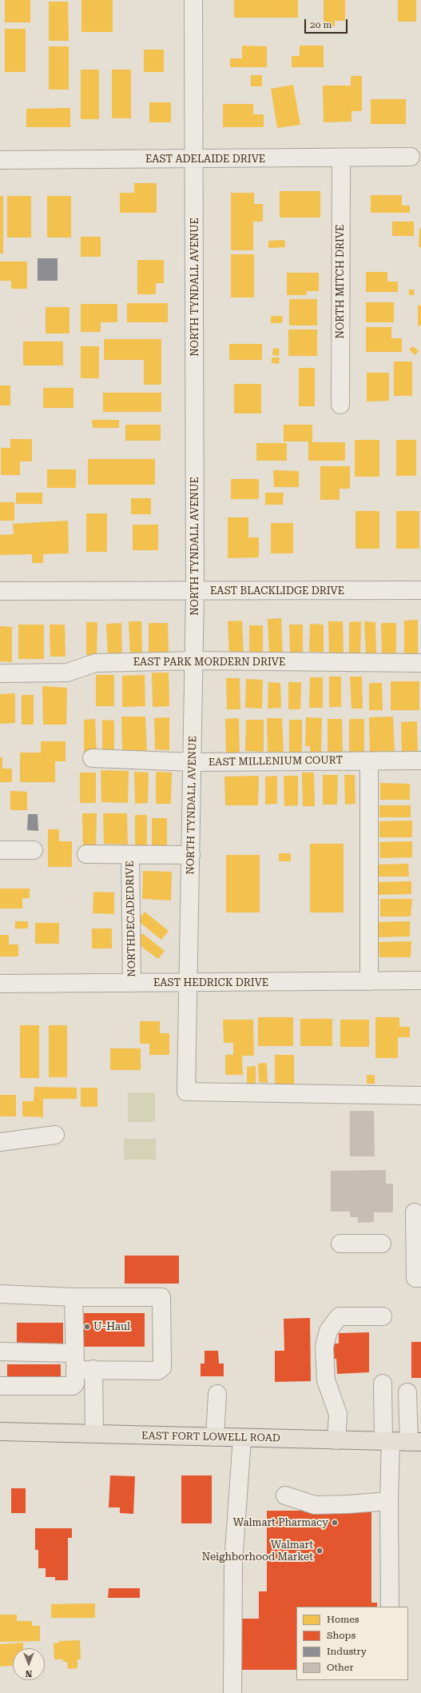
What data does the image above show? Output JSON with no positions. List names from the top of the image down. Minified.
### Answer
{"streets":{"main road":["EAST FORT LOWELL ROAD"],"street":["EAST ADELAIDE DRIVE","NORTH MITCH DRIVE","NORTH TYNDALL AVENUE","EAST BLACKLIDGE DRIVE","EAST PARK MORDERN DRIVE","EAST MILLENIUM COURT","NORTHDECADEDRIVE","EAST HEDRICK DRIVE"]},"crossings":[["EAST ADELAIDE DRIVE","NORTH MITCH DRIVE"],["EAST ADELAIDE DRIVE","NORTH TYNDALL AVENUE"],["NORTH TYNDALL AVENUE","EAST BLACKLIDGE DRIVE"],["NORTH TYNDALL AVENUE","EAST PARK MORDERN DRIVE"],["NORTH TYNDALL AVENUE","EAST MILLENIUM COURT"],["NORTH TYNDALL AVENUE","EAST HEDRICK DRIVE"],["NORTHDECADEDRIVE","EAST HEDRICK DRIVE"]],"places":["U-Haul","Walmart Pharmacy","Walmart Neighborhood Market"],"legend":["Homes","Shops","Industry","Other"],"scale_bar":"20 m","north":"bottom"}
